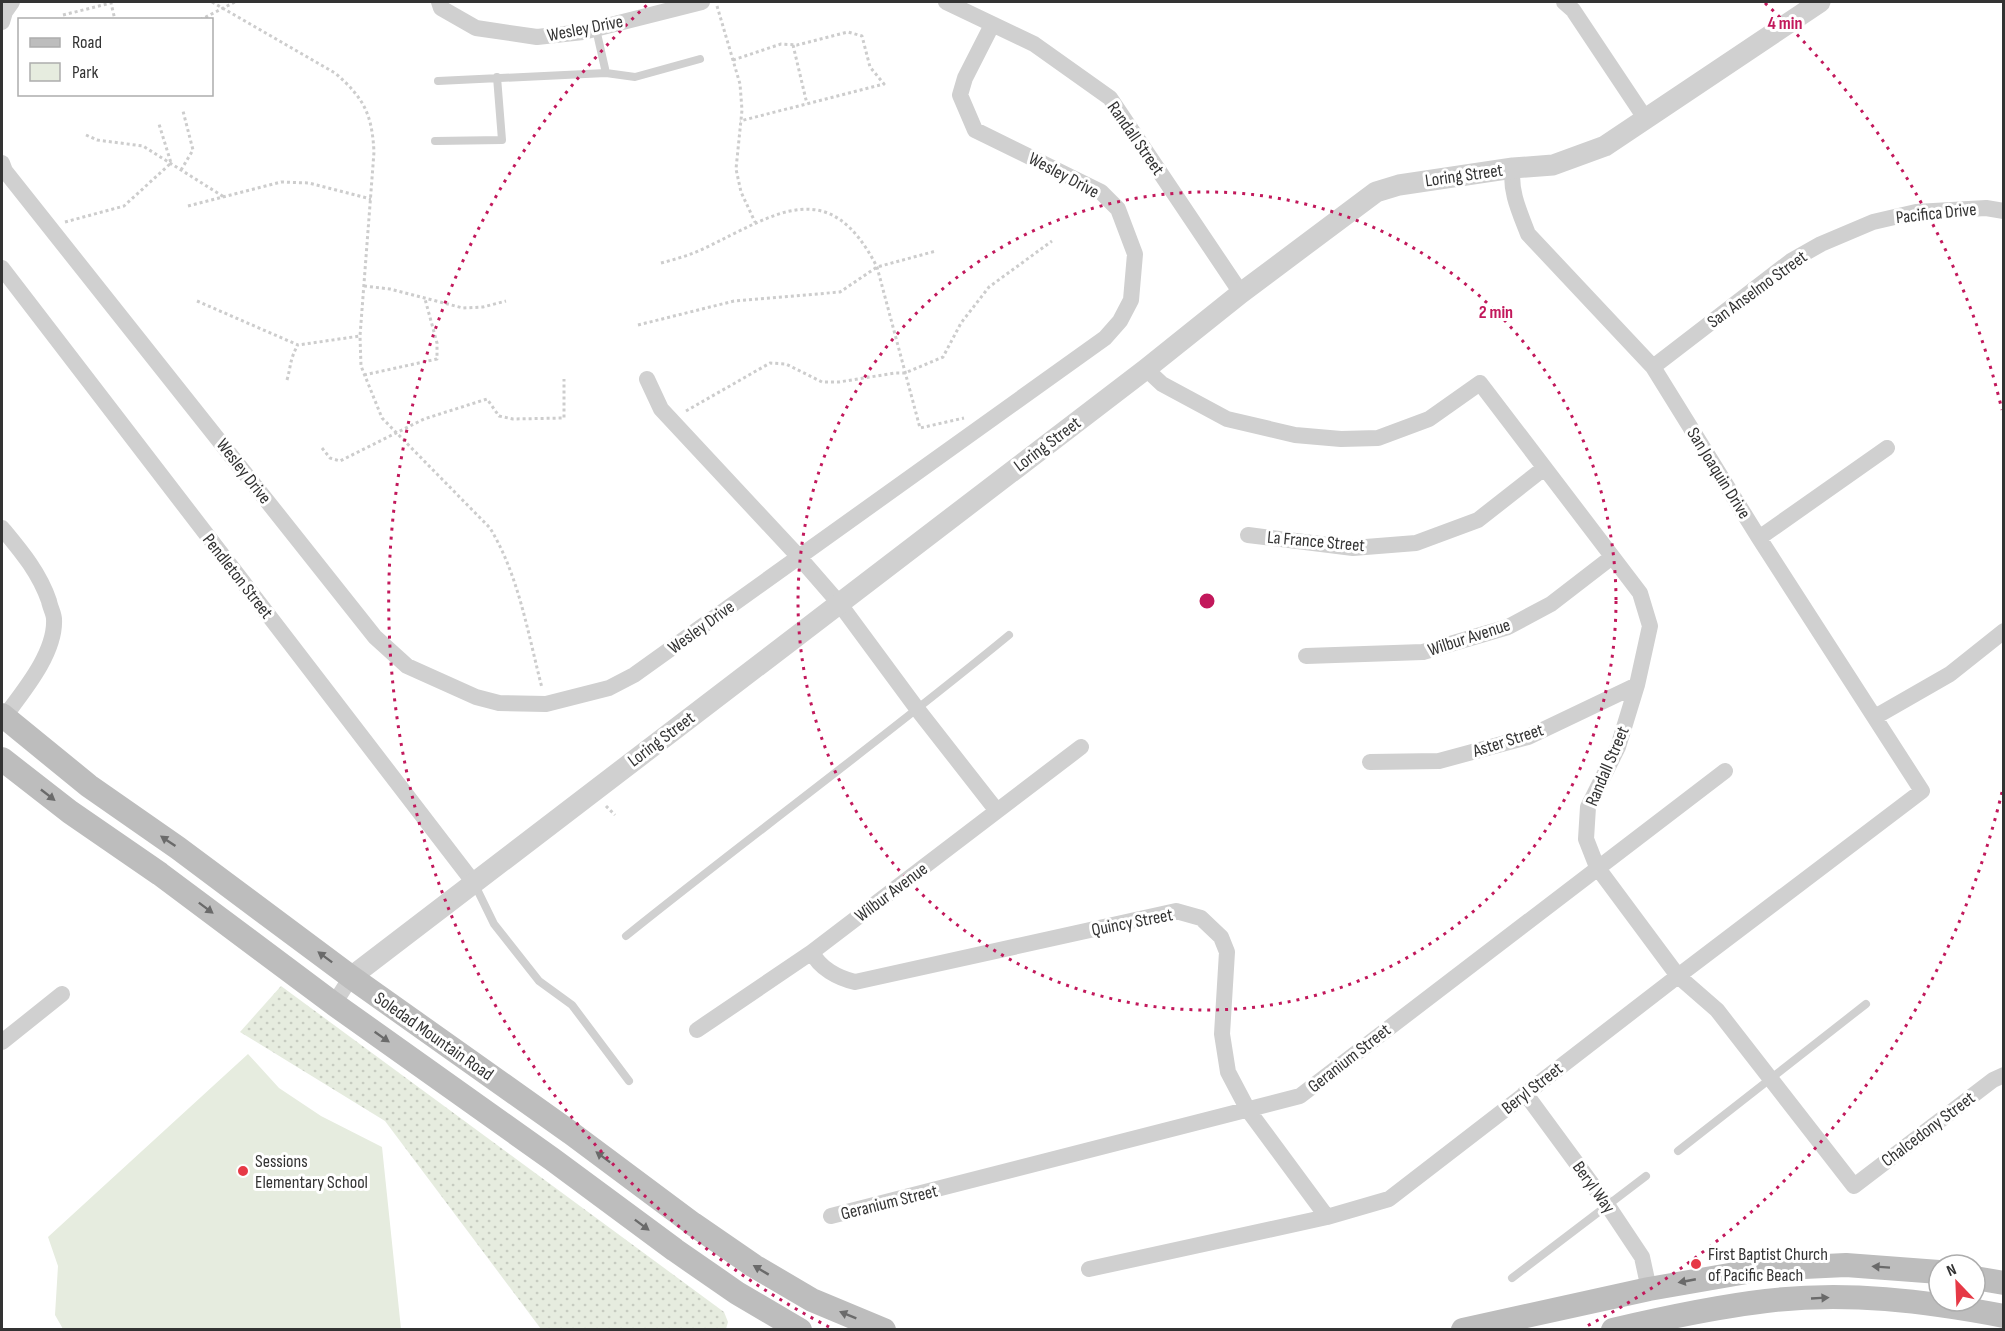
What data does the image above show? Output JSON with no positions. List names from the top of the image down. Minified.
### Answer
{"streets":{"main road":["Soledad Mountain Road"],"street":["Wesley Drive","Randall Street","Loring Street","Pacifica Drive","San Anselmo Street","San Joaquin Drive","La France Street","Pendleton Street","Wilbur Avenue","Aster Street","Quincy Street","Geranium Street","Beryl Street","Chalcedony Street","Beryl Way"]},"crossings":[["Wesley Drive","Randall Street"],["Randall Street","Loring Street"],["Randall Street","La France Street"],["Randall Street","Wilbur Avenue"],["Randall Street","Aster Street"],["Randall Street","Geranium Street"],["Randall Street","Beryl Street"],["Randall Street","Chalcedony Street"],["Loring Street","San Joaquin Drive"],["Loring Street","Pendleton Street"],["Loring Street","Soledad Mountain Road"],["Pacifica Drive","San Anselmo Street"],["San Anselmo Street","San Joaquin Drive"],["San Joaquin Drive","Beryl Street"],["Wilbur Avenue","Quincy Street"],["Quincy Street","Geranium Street"],["Quincy Street","Beryl Street"],["Beryl Street","Beryl Way"]],"places":["Sessions Elementary School","First Baptist Church of Pacific Beach"],"legend":["Road","Park"],"north":"top left","rings":["4 min","2 min"]}
